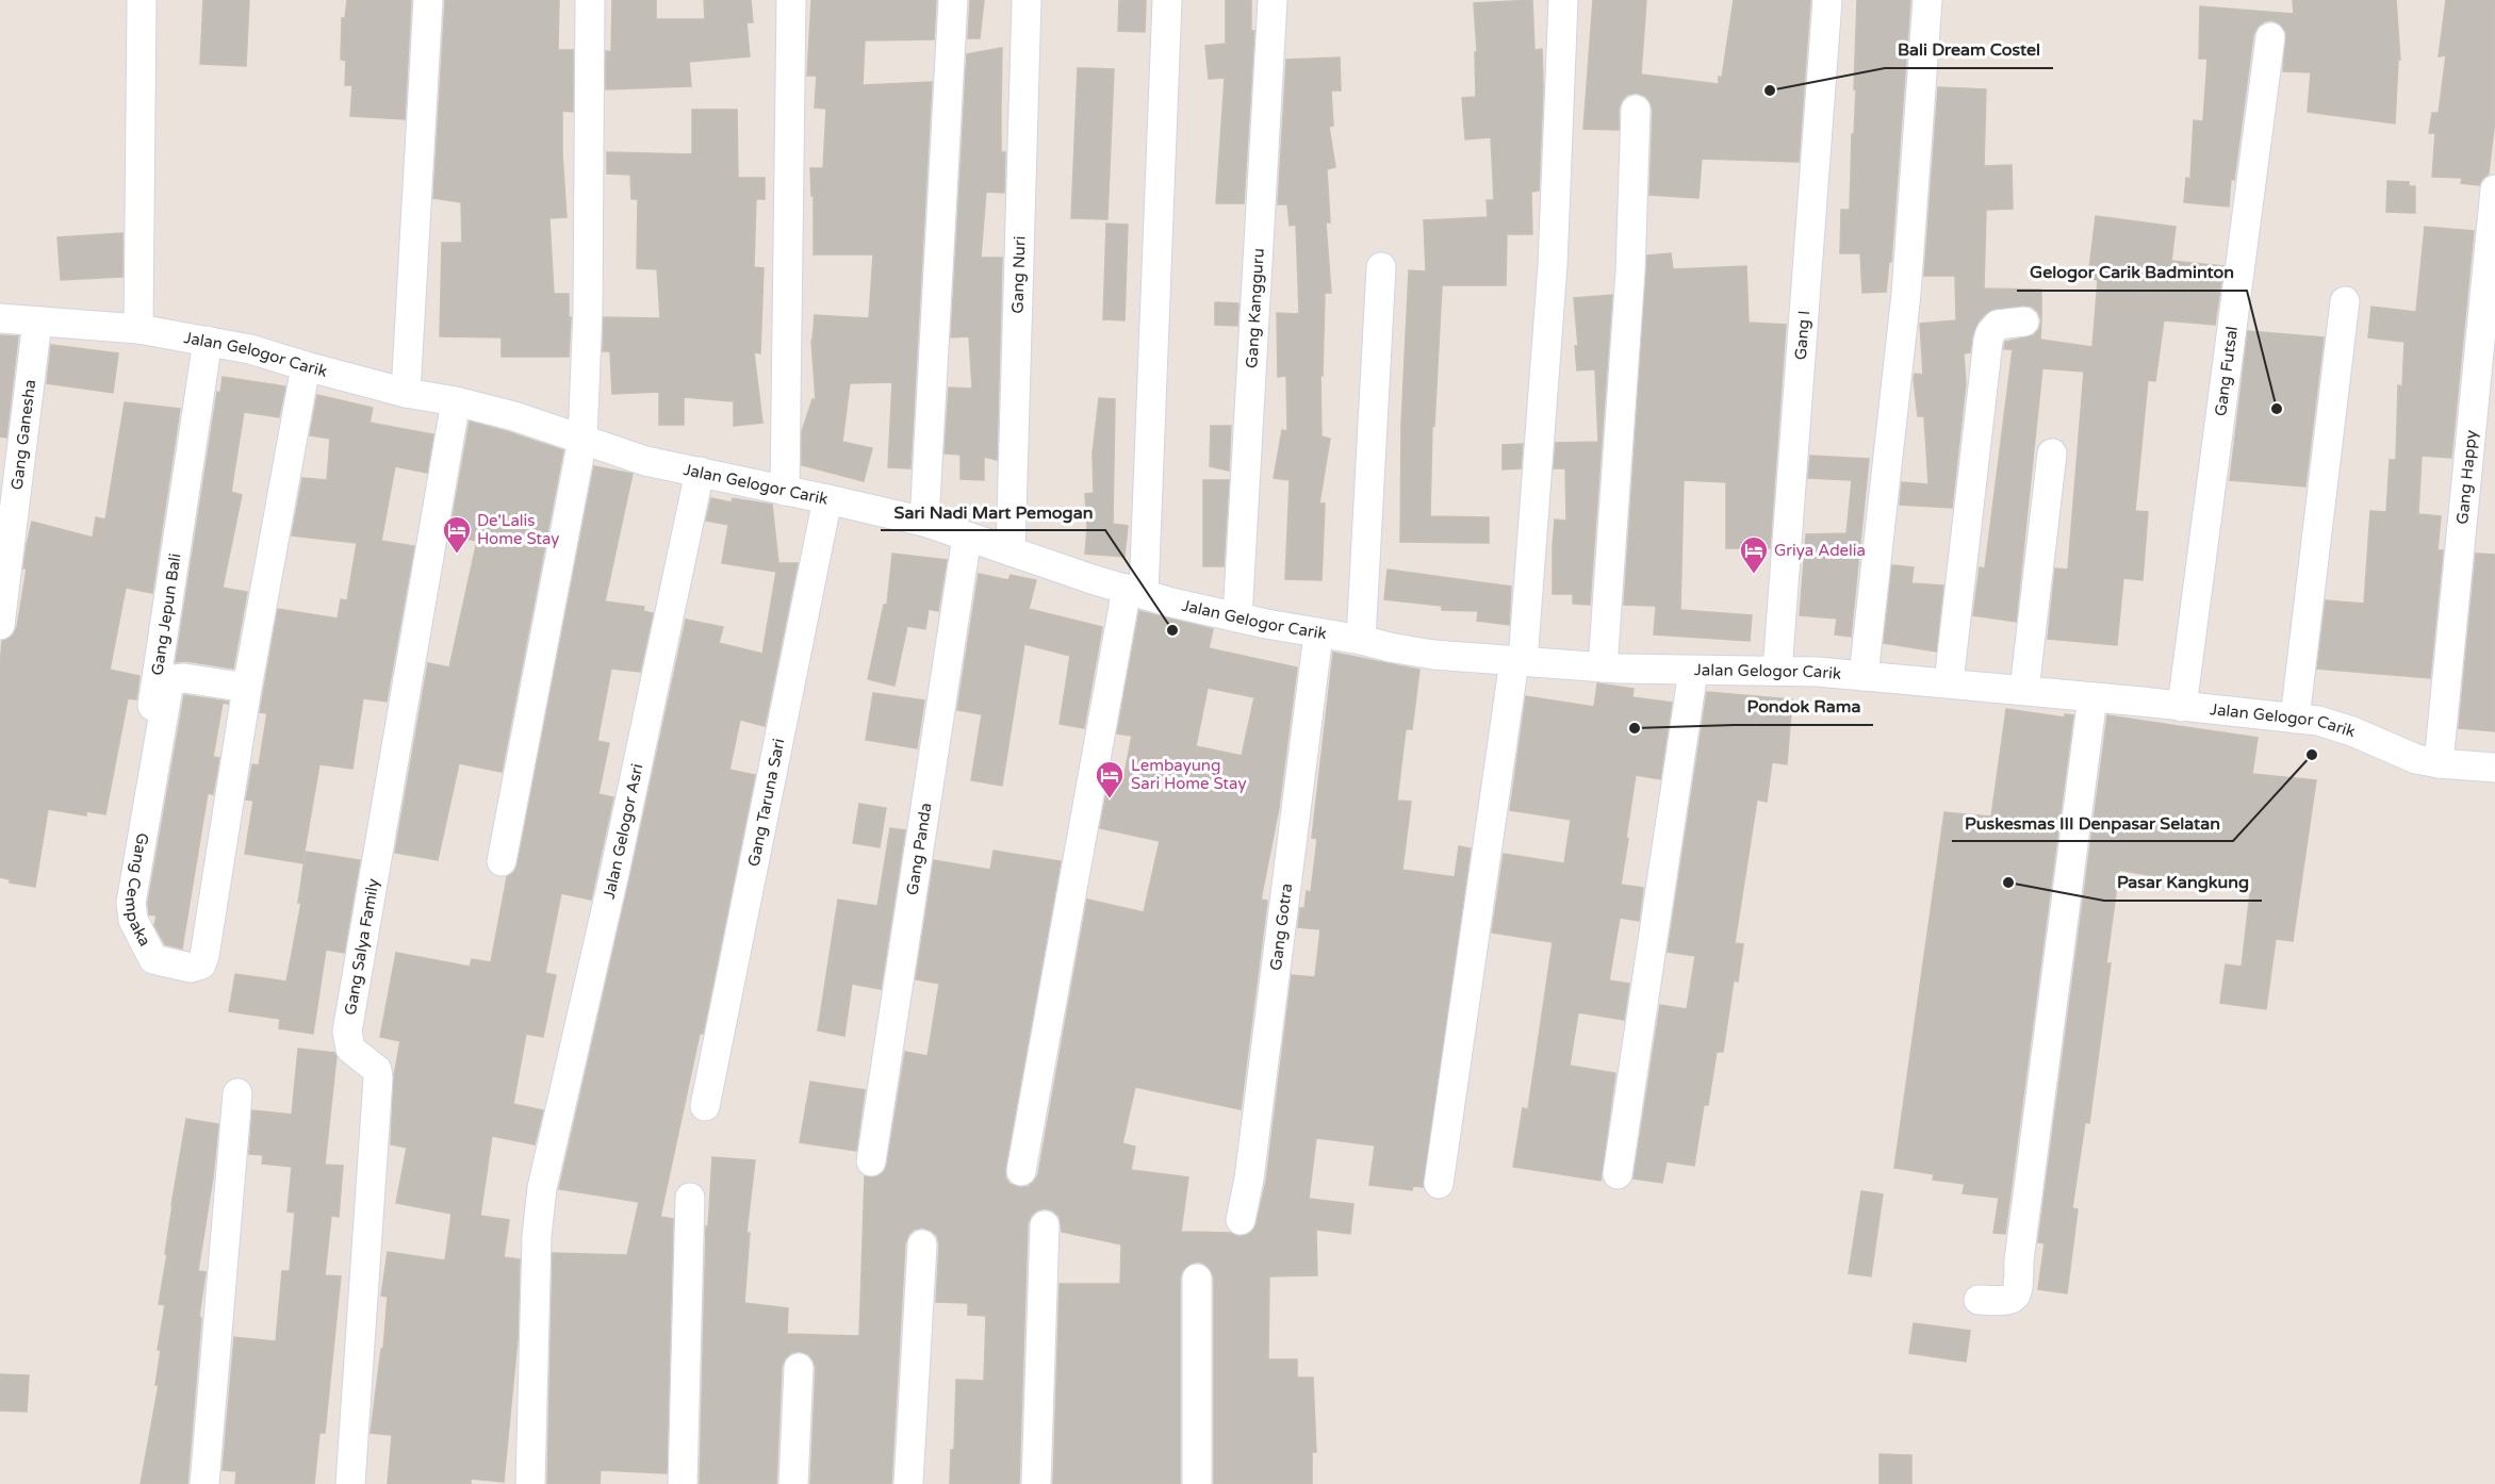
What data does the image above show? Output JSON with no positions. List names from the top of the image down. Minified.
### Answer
{"streets":{"street":["Gang Nuri","Gang Kangguru","Gang I","Jalan Gelogor Carik","Gang Futsal","Gang Ganesha","Gang Happy","Gang Jepun Bali","Gang Taruna Sari","Jalan Gelogor Asri","Gang Panda","Gang Cempaka","Gang Gotra","Gang Salya Family"]},"crossings":[["Gang Nuri","Jalan Gelogor Carik"],["Gang Kangguru","Jalan Gelogor Carik"],["Gang I","Jalan Gelogor Carik"],["Jalan Gelogor Carik","Gang Futsal"],["Jalan Gelogor Carik","Gang Ganesha"],["Jalan Gelogor Carik","Gang Happy"],["Jalan Gelogor Carik","Gang Jepun Bali"],["Jalan Gelogor Carik","Gang Taruna Sari"],["Jalan Gelogor Carik","Jalan Gelogor Asri"],["Jalan Gelogor Carik","Gang Panda"],["Jalan Gelogor Carik","Gang Cempaka"],["Jalan Gelogor Carik","Gang Gotra"],["Jalan Gelogor Carik","Gang Salya Family"]],"places":{"other":["Bali Dream Costel","Gelogor Carik Badminton","Sari Nadi Mart Pemogan","Pondok Rama","Puskesmas III Denpasar Selatan","Pasar Kangkung"],"hotel":["De'Lalis Home Stay","Griya Adelia","Lembayung Sari Home Stay"]}}
